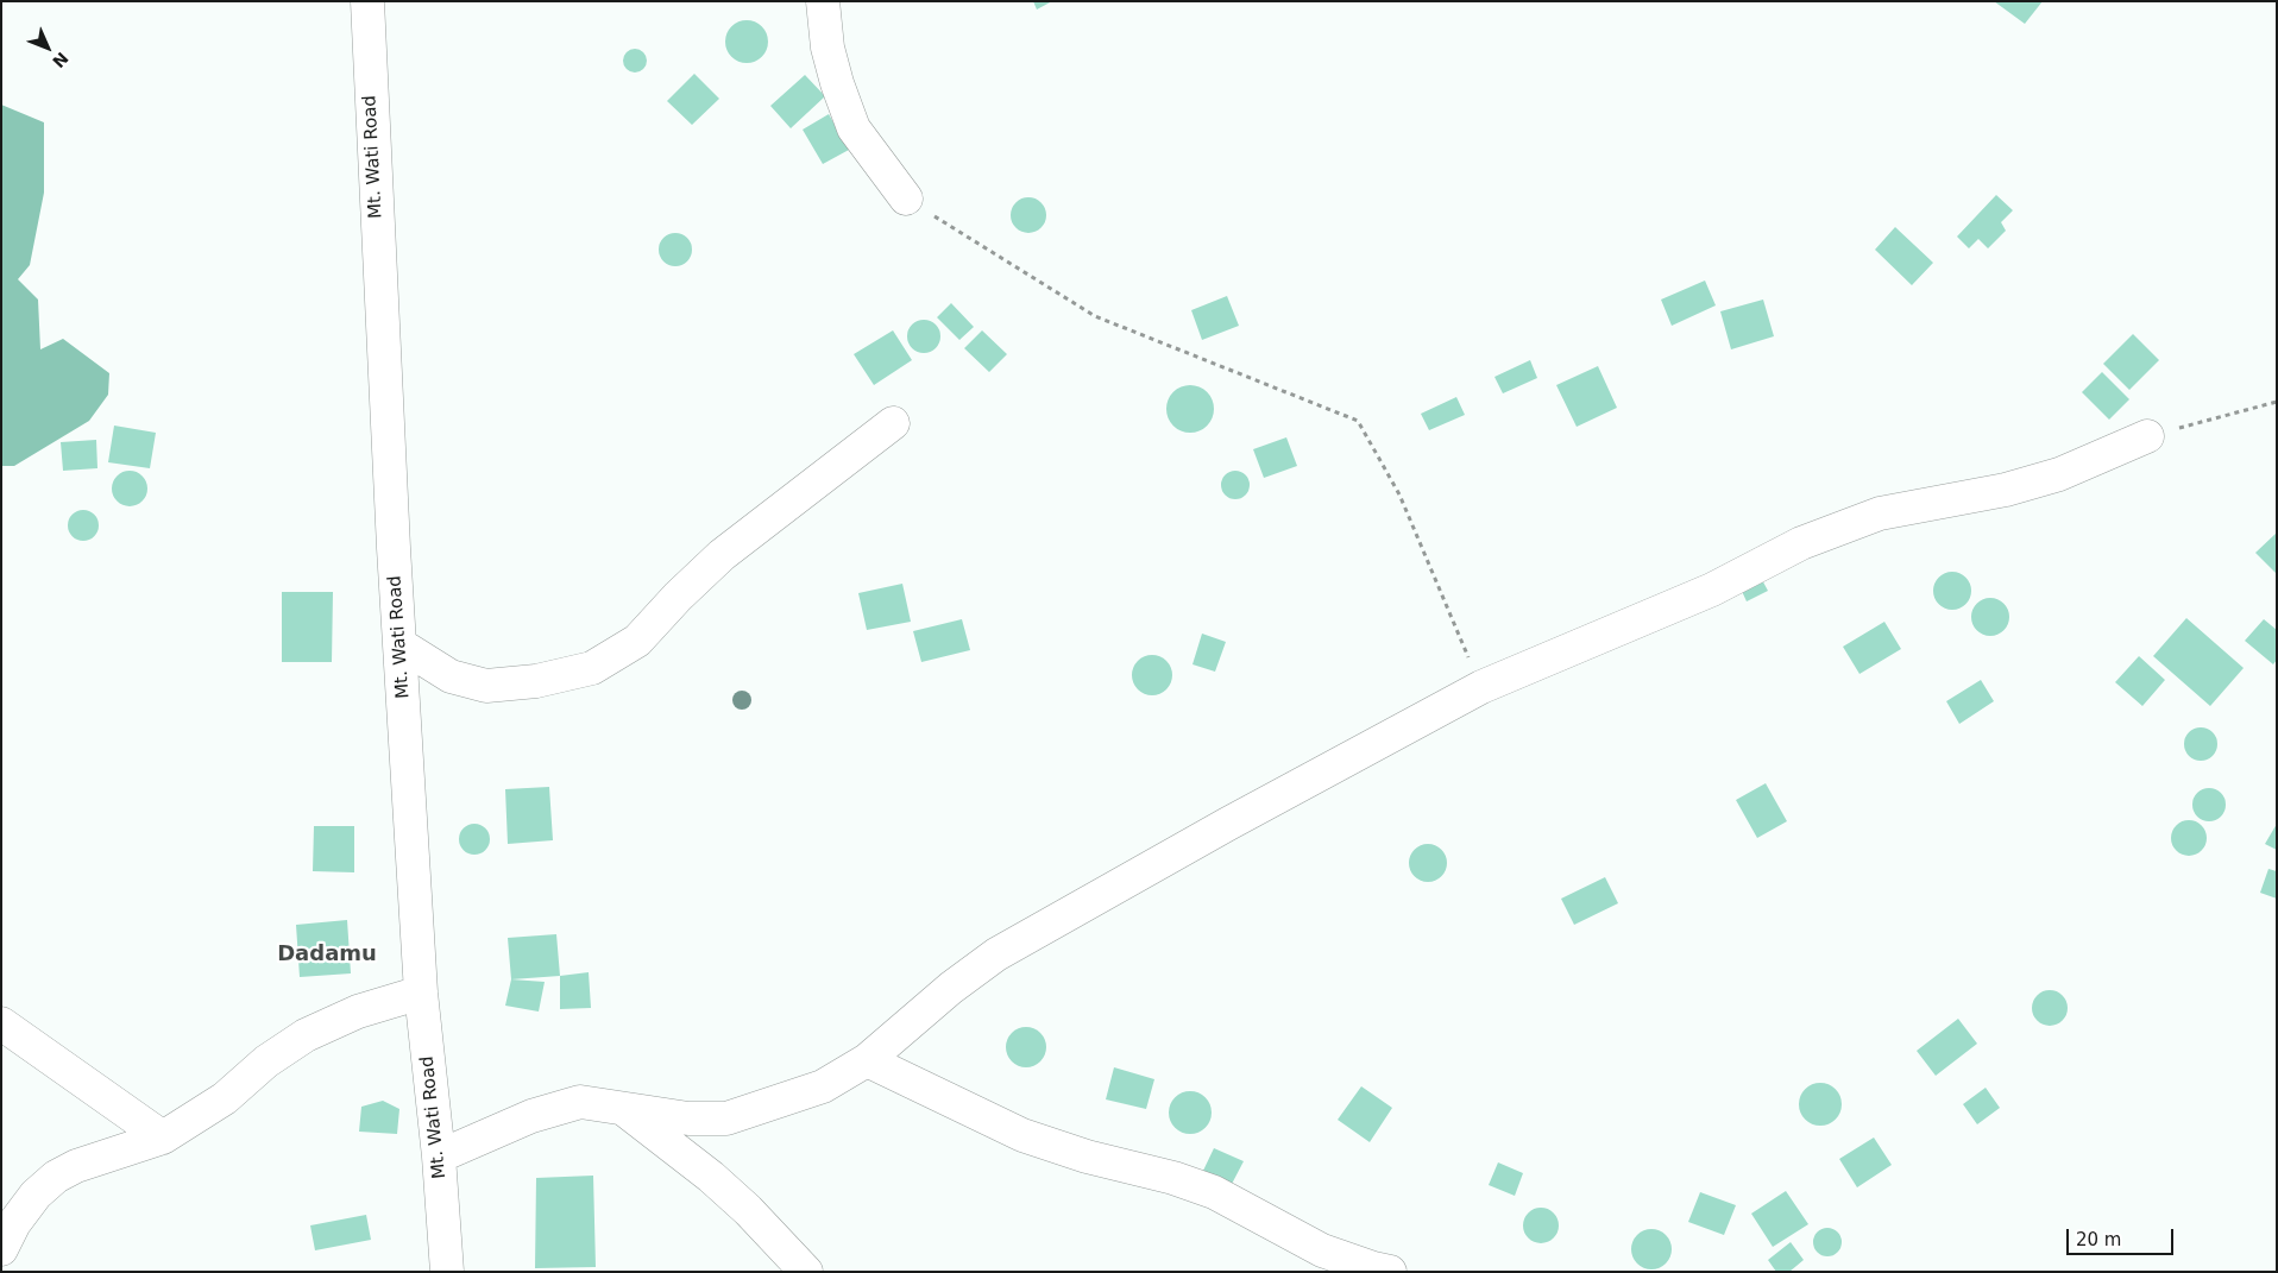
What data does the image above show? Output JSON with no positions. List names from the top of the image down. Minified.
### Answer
{"streets":{"street":["Mt. Wati Road"]},"districts":["Dadamu"],"scale_bar":"20 m","north":"bottom right"}
